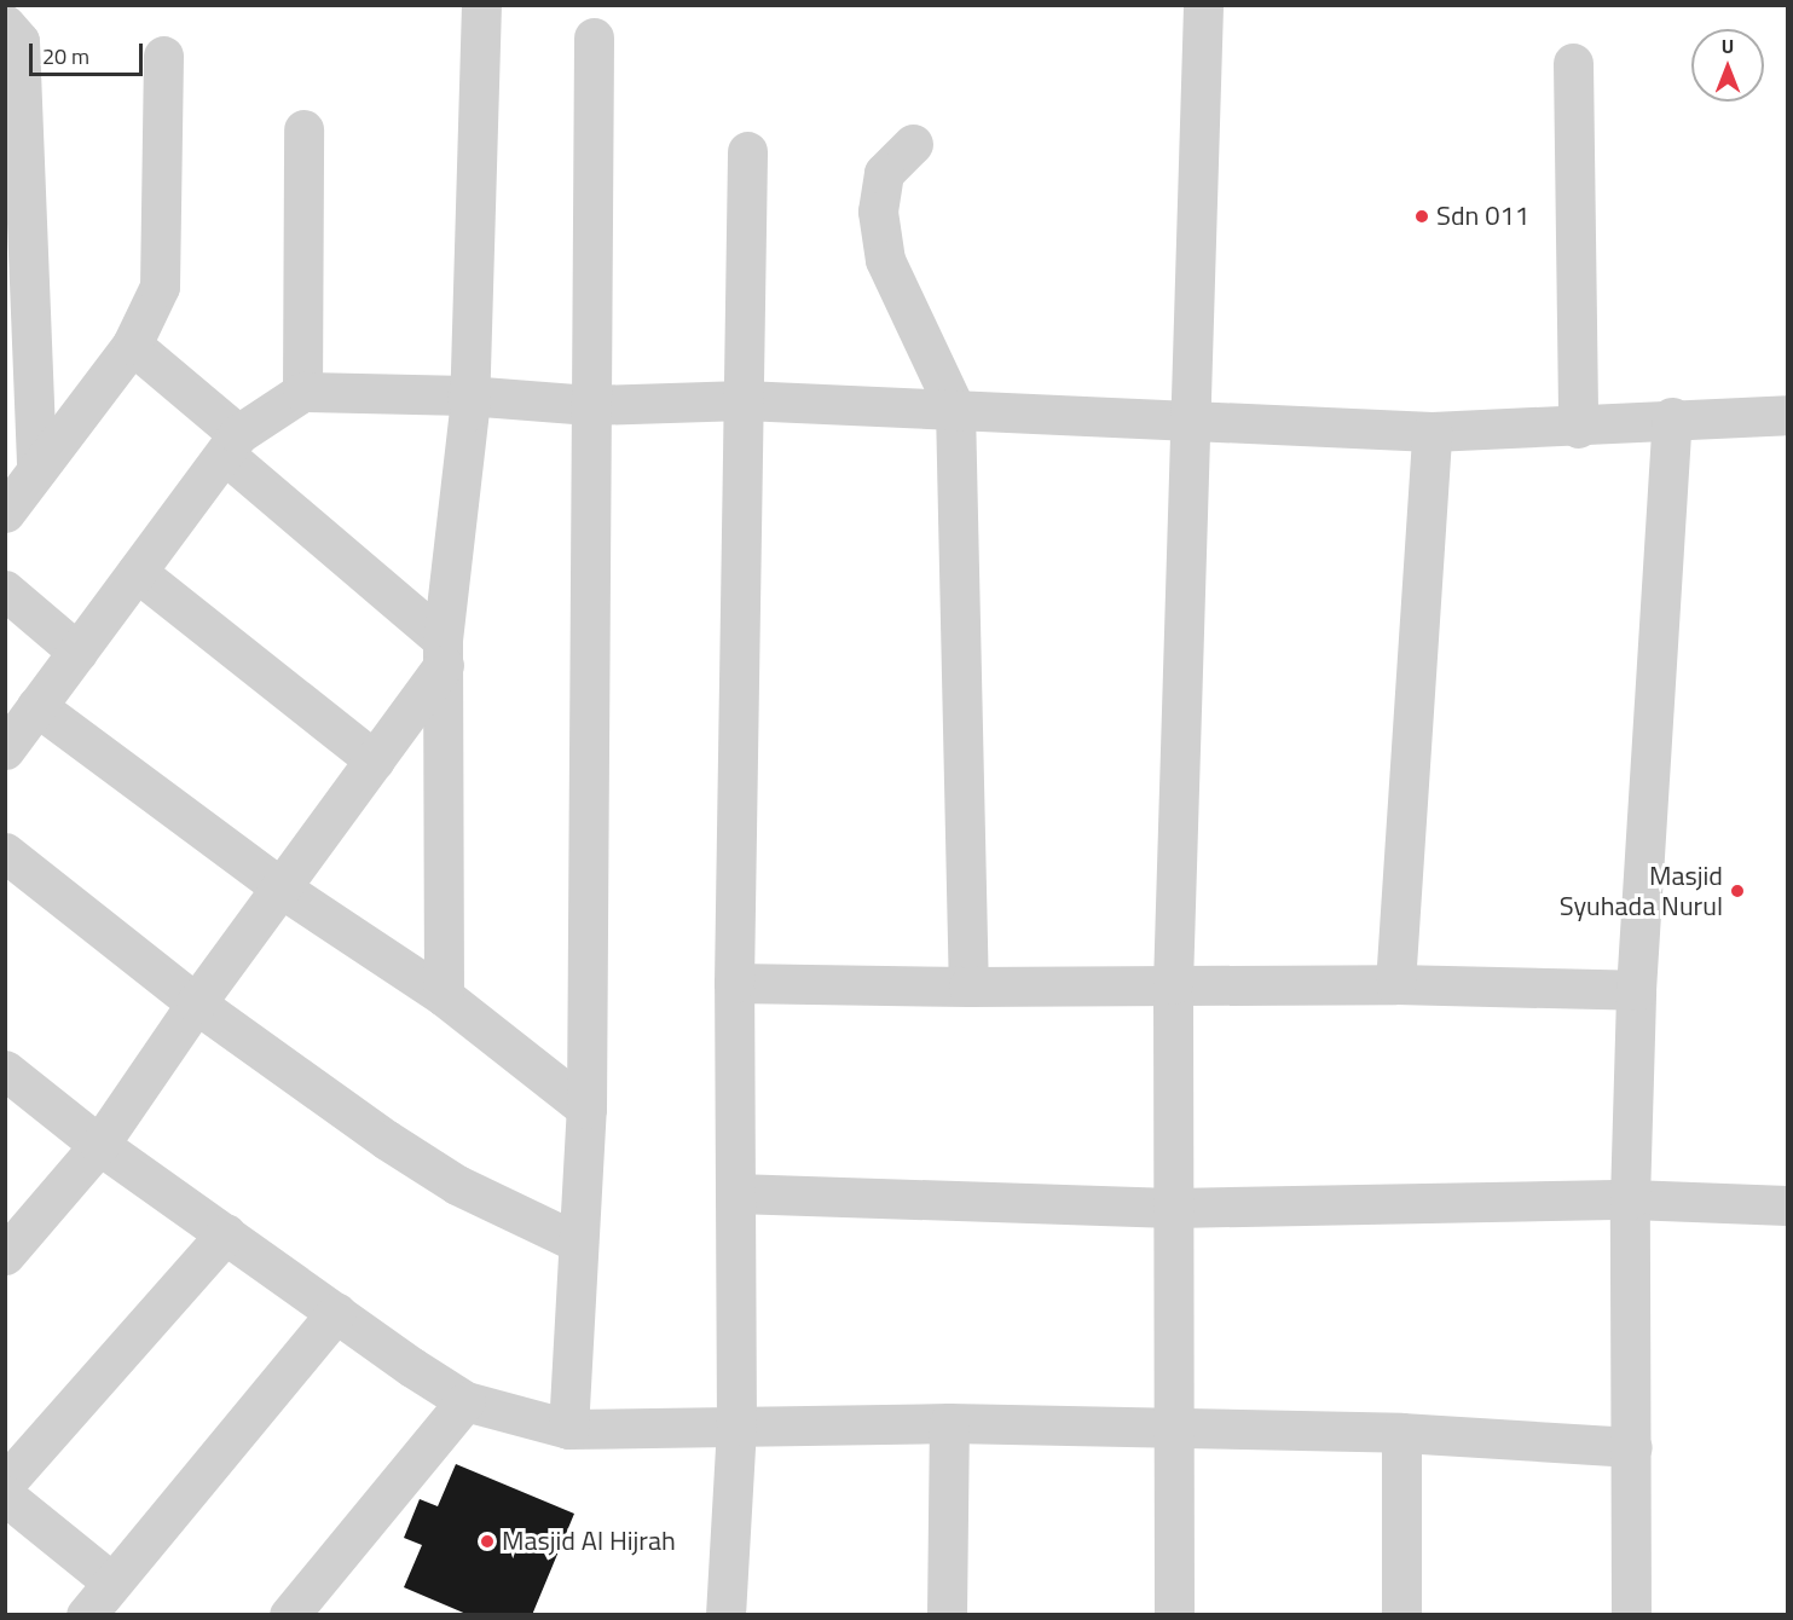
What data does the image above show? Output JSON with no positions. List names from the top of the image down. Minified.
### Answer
{"places":["Sdn 011","Masjid Syuhada Nurul","Masjid Al Hijrah"],"scale_bar":"20 m","north":"top"}
